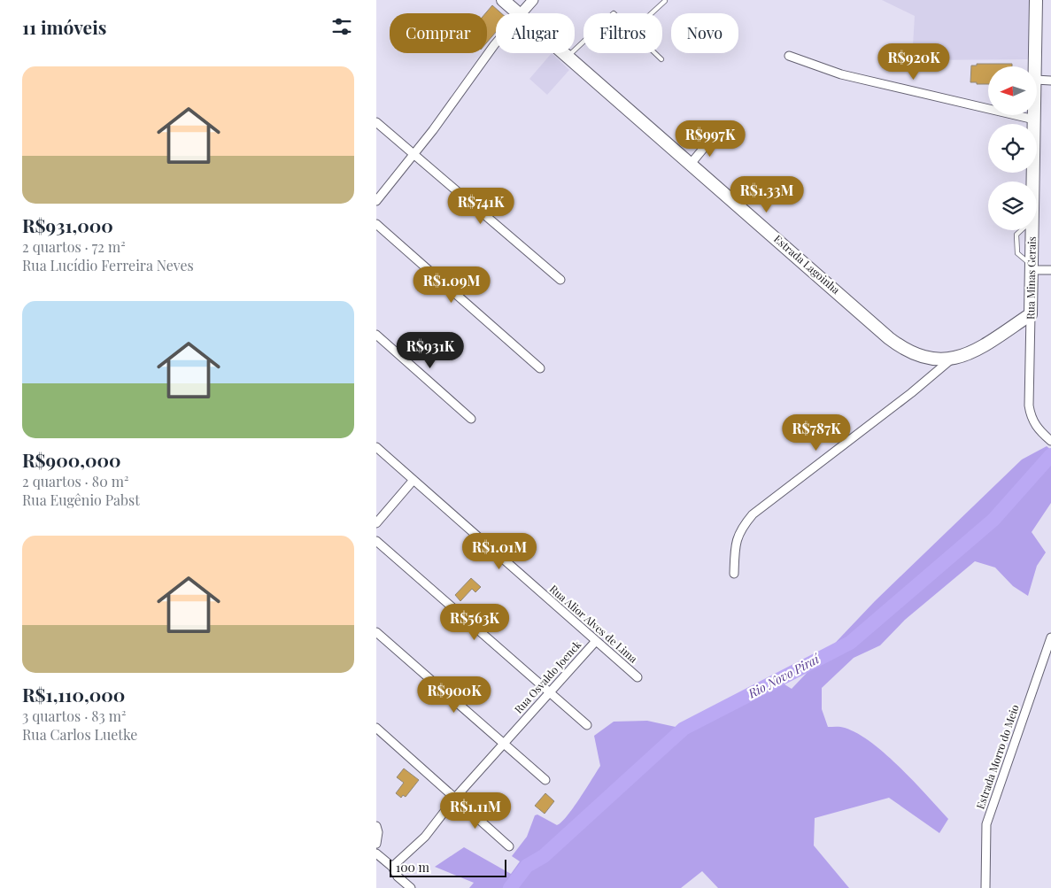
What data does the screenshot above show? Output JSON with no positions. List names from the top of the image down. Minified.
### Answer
{"streets":{"main road":["Estrada Lagoinha","Rua Minas Gerais"],"street":["Rua Alior Alves de Lima","Rua Osvaldo Joenck","Estrada Morro do Meio"]},"crossings":[["Estrada Lagoinha","Rua Minas Gerais"],["Rua Alior Alves de Lima","Rua Osvaldo Joenck"]],"water":["Rio Novo Piraí"],"scale_bar":"100 m","north":"left","page":{"heading":"11 imóveis","chip":["Comprar","Alugar","Filtros","Novo"],"price":["R$920K","R$997K","R$1.33M","R$741K","R$1.09M","R$931K","R$787K","R$1.01M","R$563K","R$900K","R$1.11M"],"list":[{"name":"R$931,000","note":"2 quartos · 72 m² · Rua Lucídio Ferreira Neves"},{"name":"R$900,000","note":"2 quartos · 80 m² · Rua Eugênio Pabst"},{"name":"R$1,110,000","note":"3 quartos · 83 m² · Rua Carlos Luetke"}],"scale":"100 m"}}
